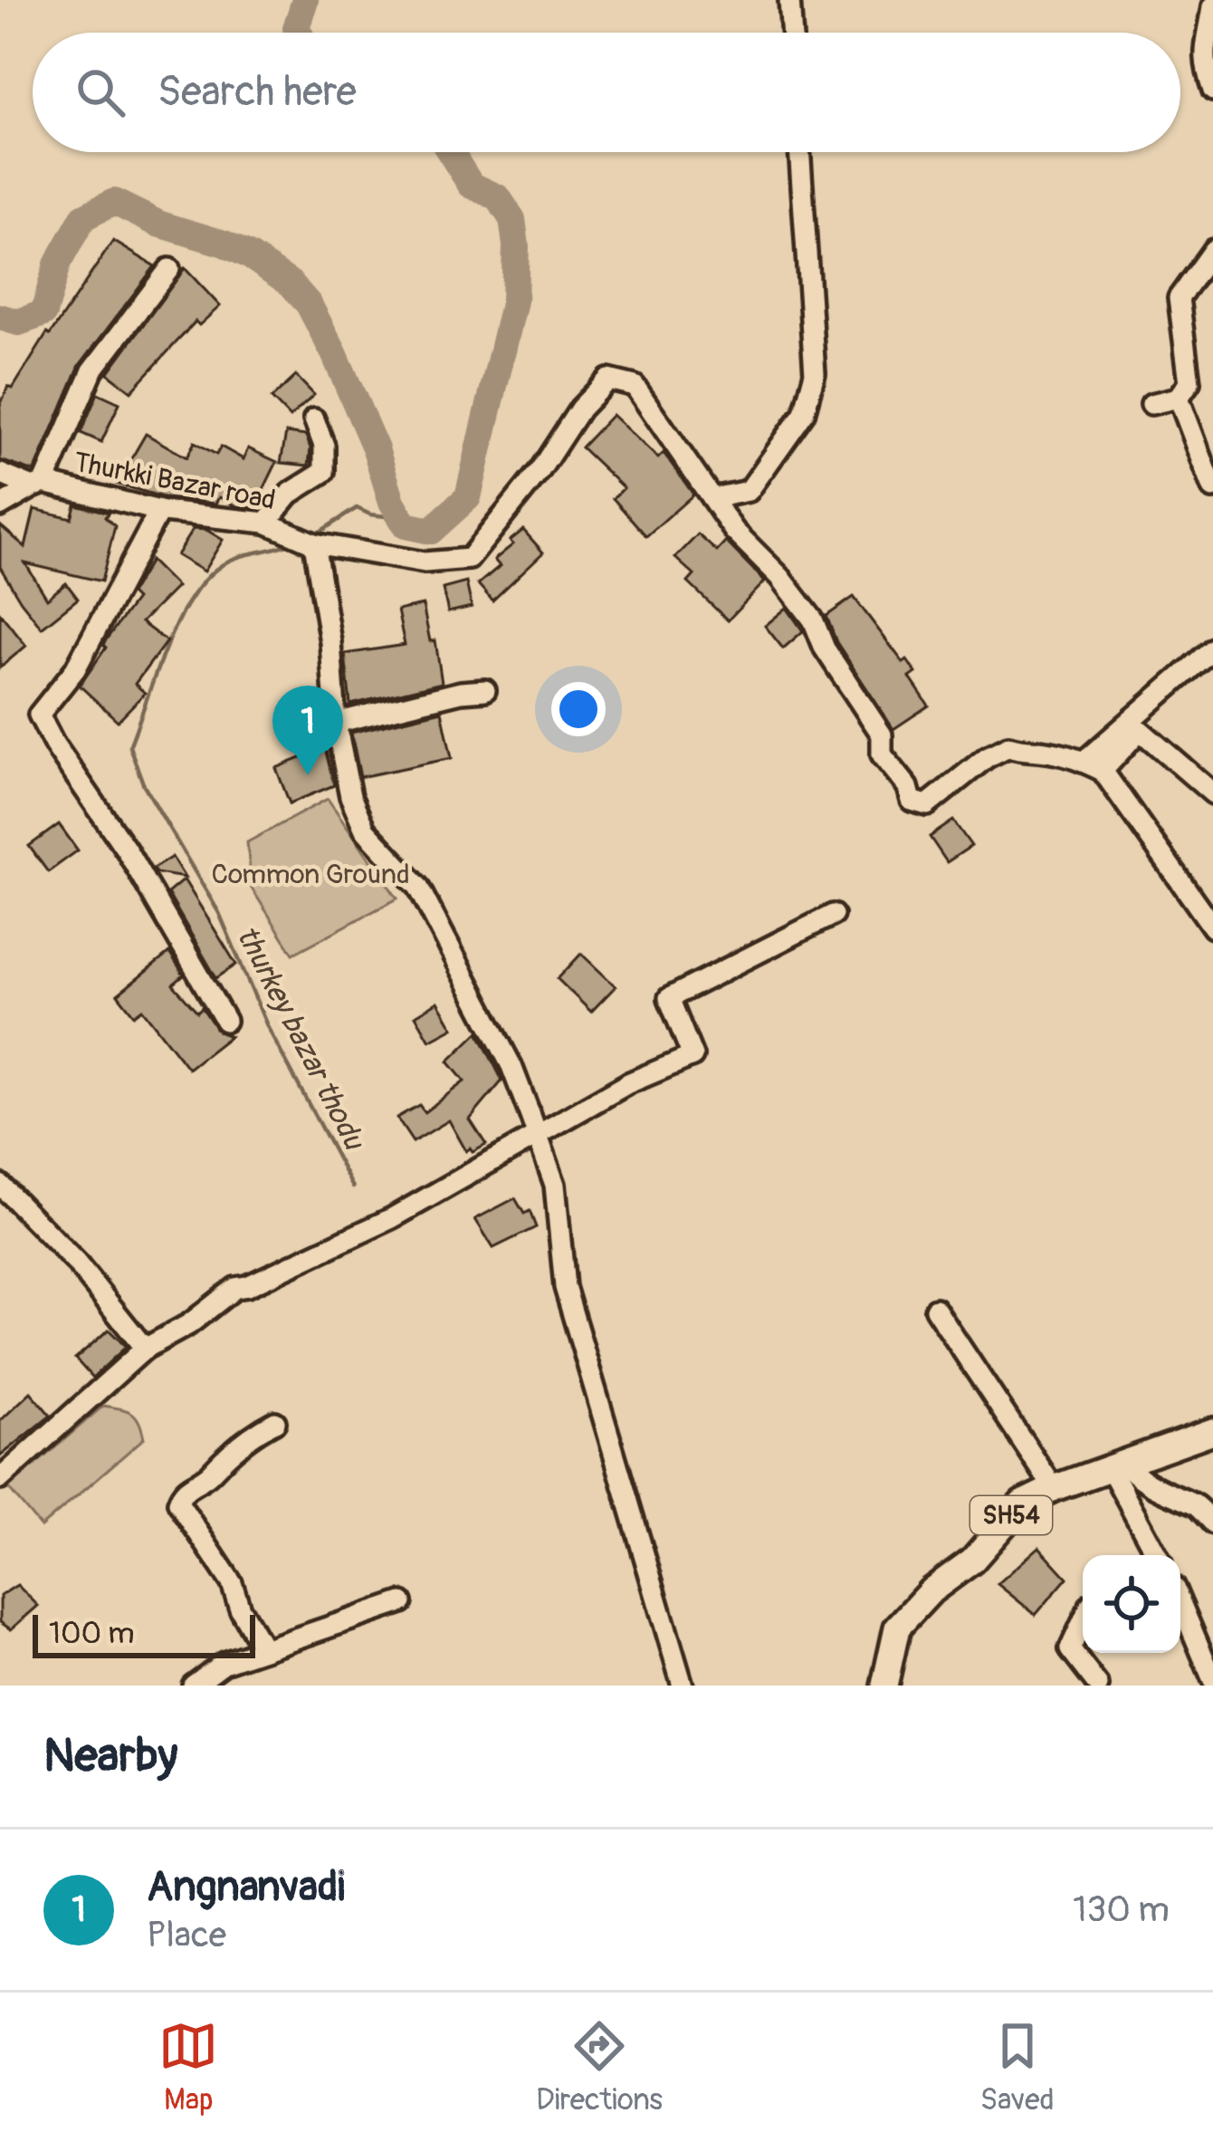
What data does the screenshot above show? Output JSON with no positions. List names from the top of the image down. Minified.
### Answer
{"streets":{"main road":["SH54"],"street":["Thurkki Bazar road"]},"water":["thurkey bazar thodu"],"parks":["Common Ground"],"scale_bar":"100 m","page":{"search":"Search here","pins":"1","scale":"100 m","heading":"Nearby","list":[{"mark":"1","name":"Angnanvadi","note":"Place","value":"130 m"}],"nav":["Map","Directions","Saved"]}}
